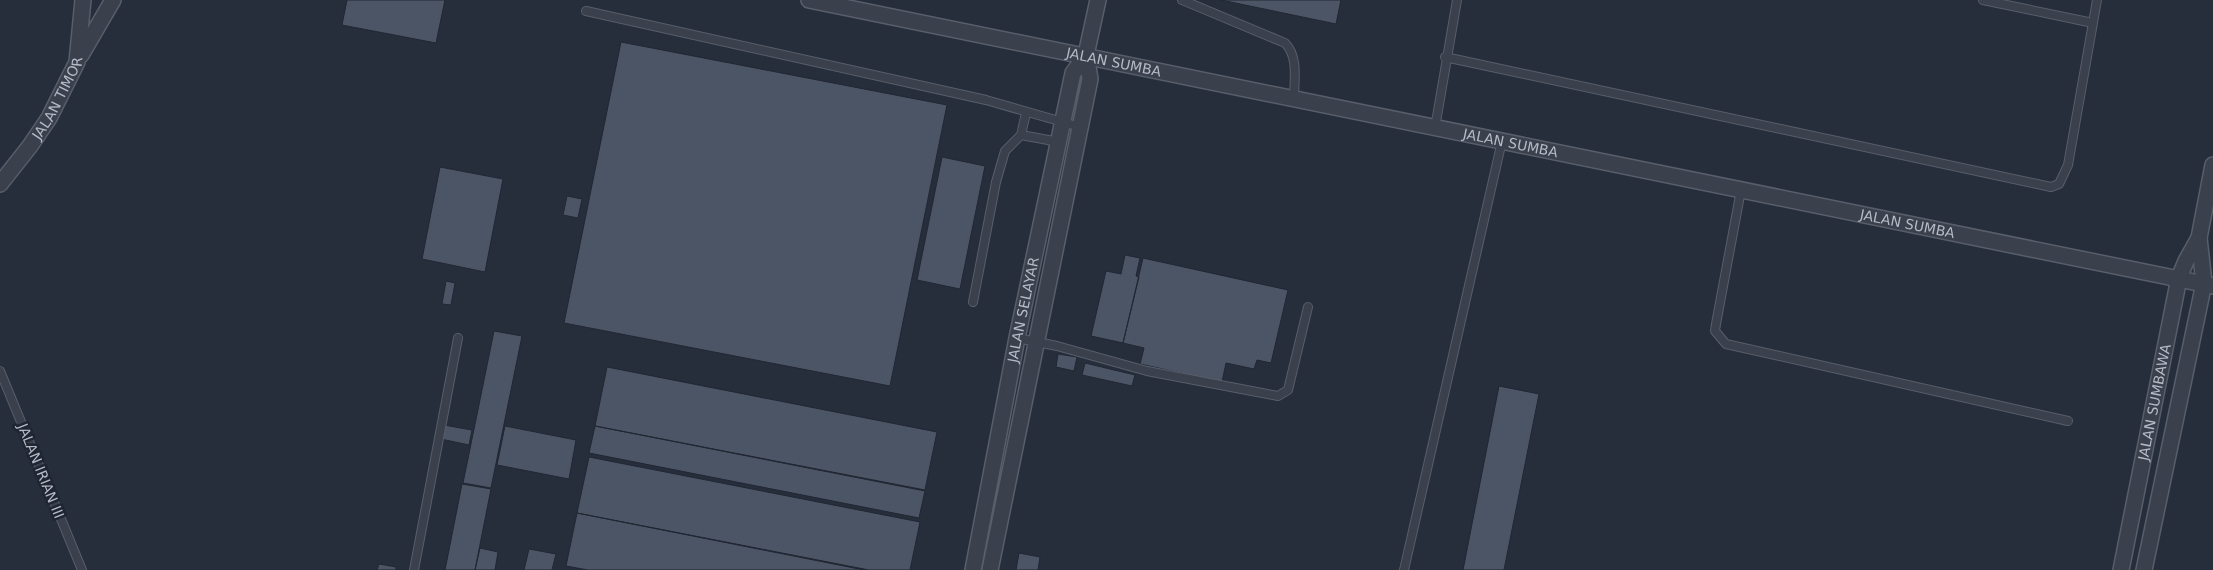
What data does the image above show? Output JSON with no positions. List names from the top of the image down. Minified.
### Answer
{"streets":{"street":["JALAN SUMBA","JALAN TIMOR","JALAN SELAYAR","JALAN SUMBAWA"],"lane":["JALAN IRIAN III"]},"crossings":[["JALAN SUMBA","JALAN SELAYAR"],["JALAN SUMBA","JALAN SUMBAWA"]]}
